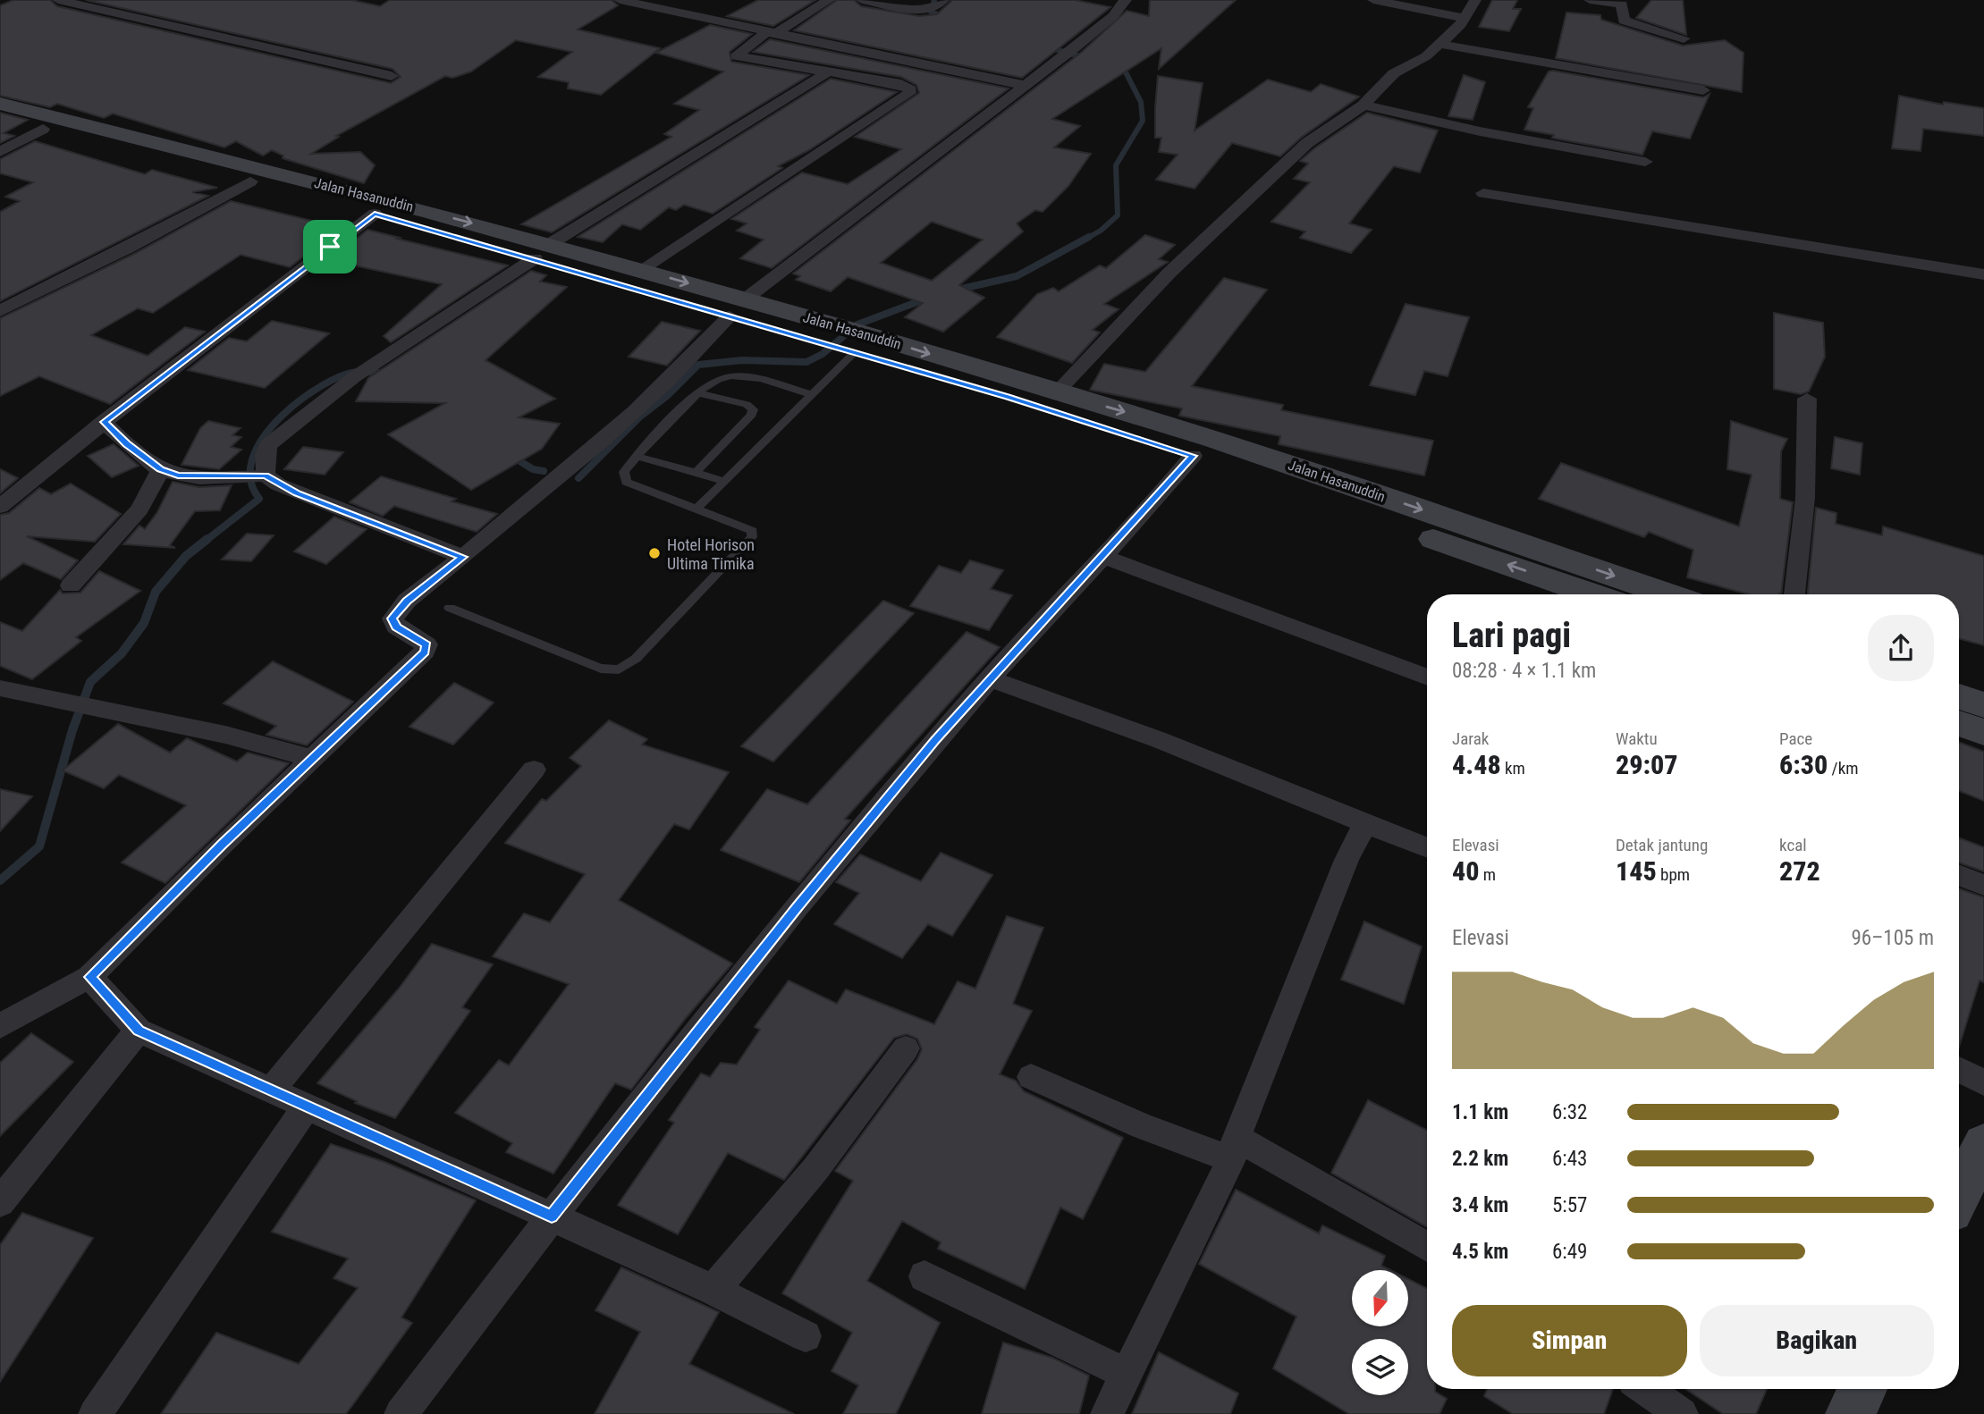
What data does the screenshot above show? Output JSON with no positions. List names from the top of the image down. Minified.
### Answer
{"streets":{"street":["Jalan Hasanuddin"]},"places":["Hotel Horison Ultima Timika"],"north":"bottom","page":{"heading":["Lari pagi","08:28 · 4 × 1.1 km"],"stats":[["Jarak","4.48 km"],["Waktu","29:07"],["Pace","6:30 /km"],["Elevasi","40 m"],["Detak jantung","145 bpm"],["kcal","272"]],"chart":["Elevasi","96–105 m"],"list":[{"name":"1.1 km","note":"6:32"},{"name":"2.2 km","note":"6:43"},{"name":"3.4 km","note":"5:57"},{"name":"4.5 km","note":"6:49"}],"buttons":["Simpan","Bagikan"]}}
